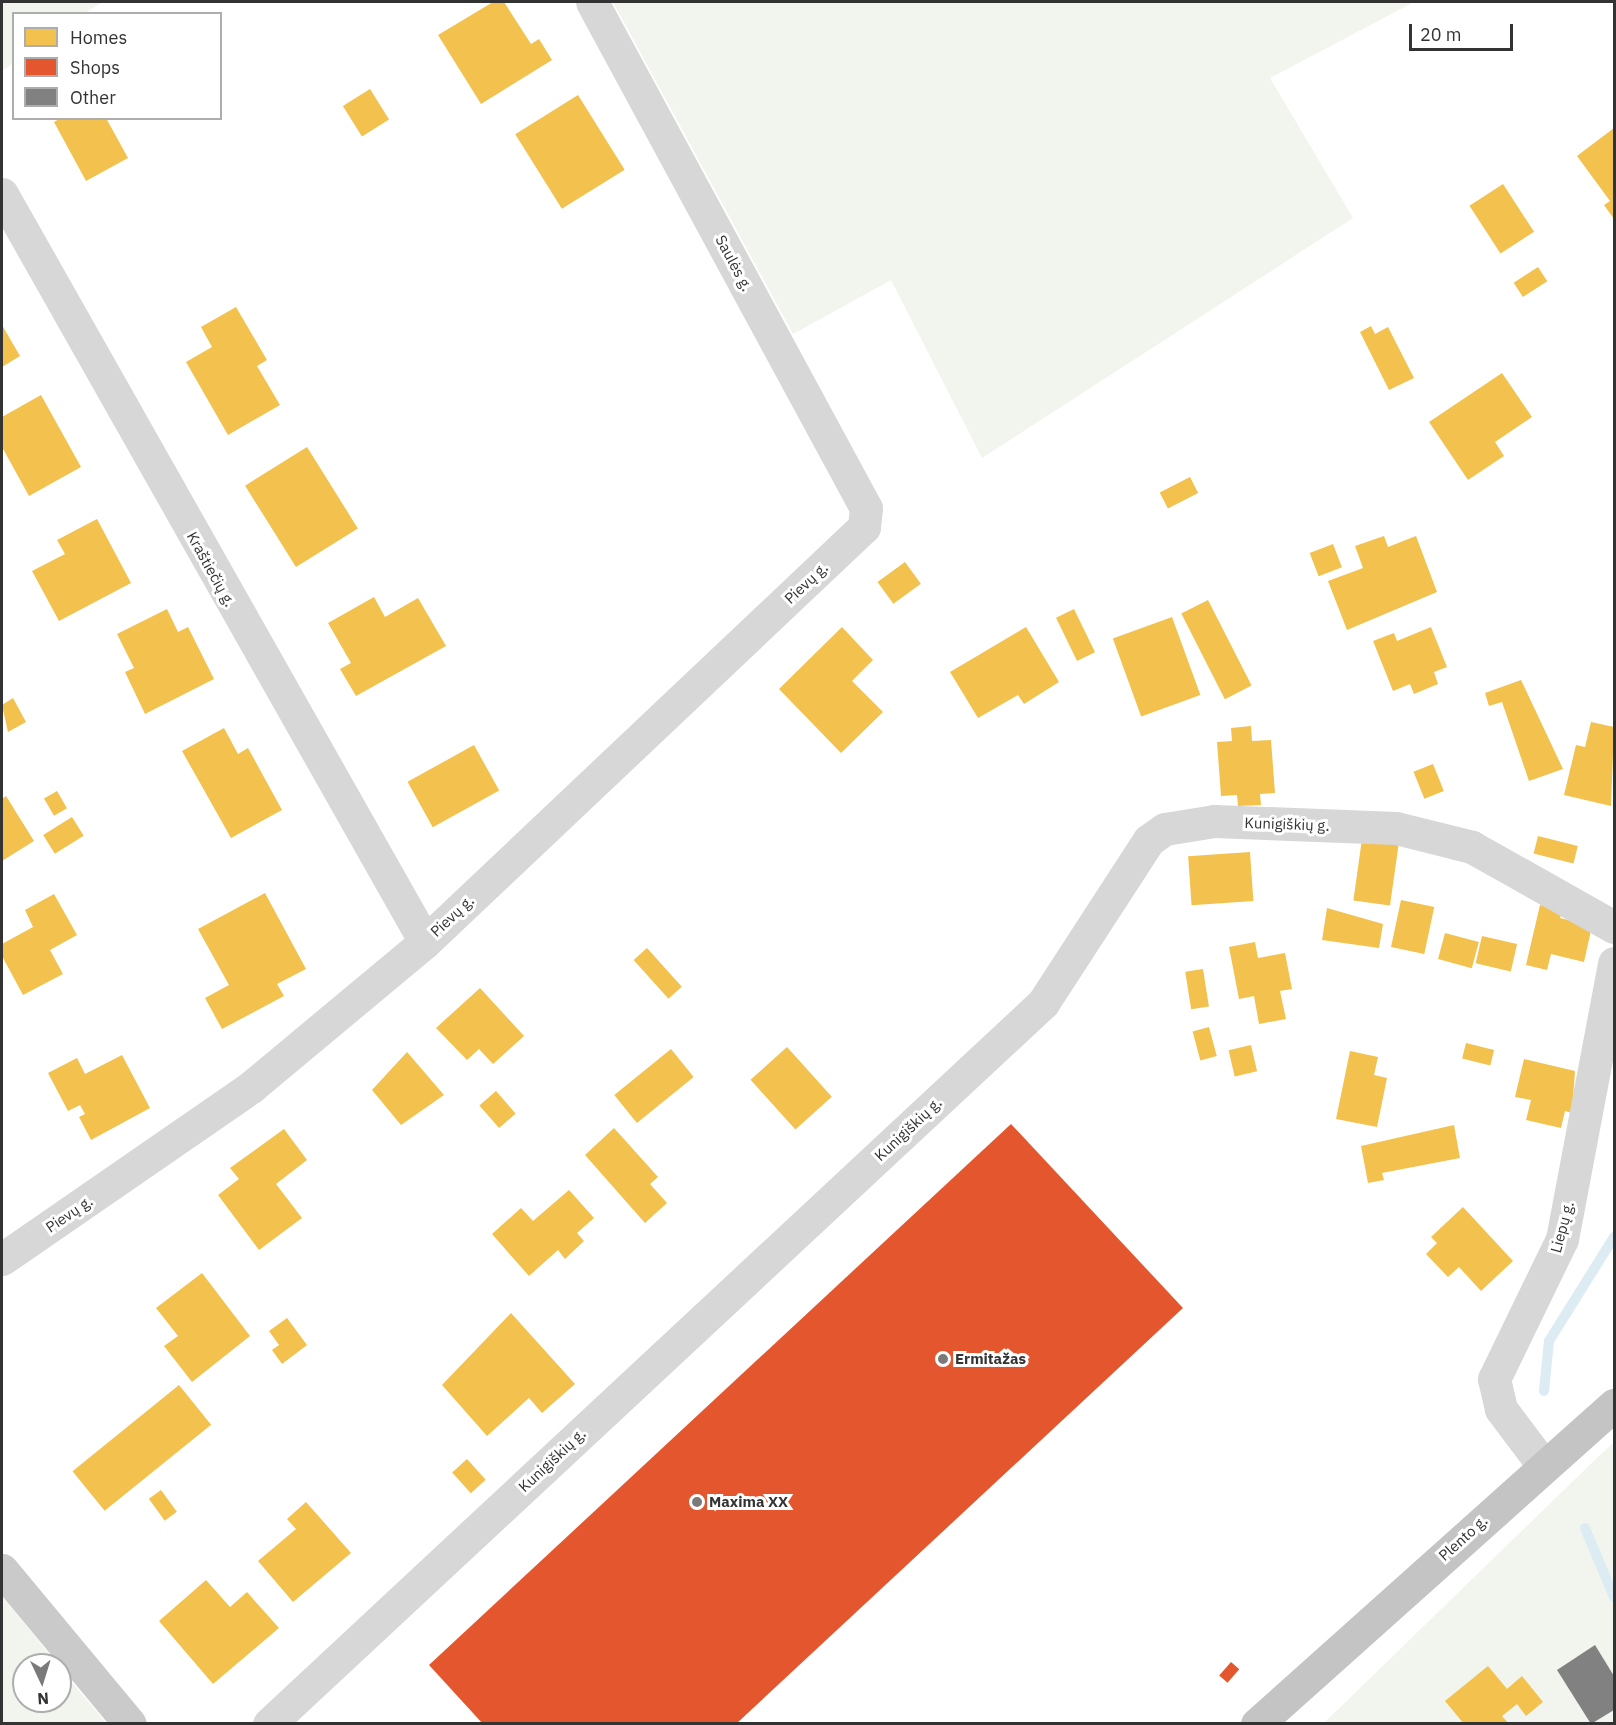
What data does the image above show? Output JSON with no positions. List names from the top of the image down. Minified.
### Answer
{"streets":{"highway":["Plento g."],"street":["Saulės g.","Kraštiečių g.","Pievų g.","Kunigiškių g.","Liepų g."]},"crossings":[["Saulės g.","Pievų g."],["Kraštiečių g.","Pievų g."],["Liepų g.","Plento g."]],"places":["Ermitažas","Maxima XX"],"legend":["Homes","Shops","Other"],"scale_bar":"20 m","north":"bottom"}
